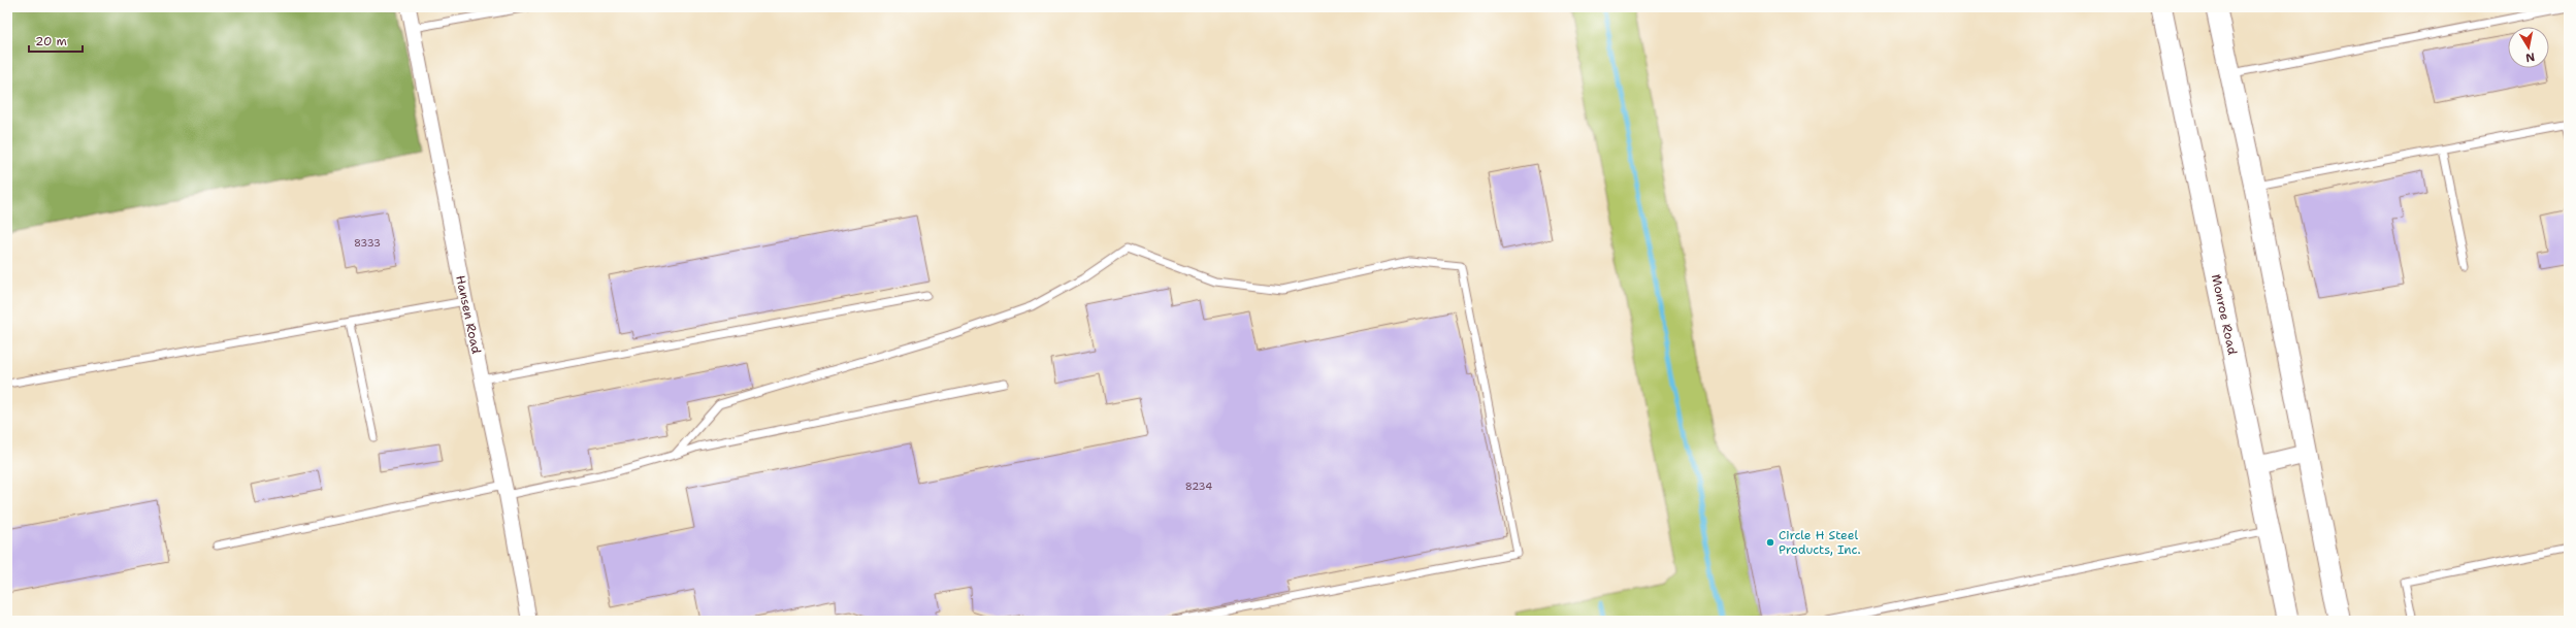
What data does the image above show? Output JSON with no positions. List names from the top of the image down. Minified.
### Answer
{"streets":{"main road":["Monroe Road"],"street":["Hansen Road"]},"places":["Circle H Steel Products, Inc."],"house_numbers":["8333","8234"],"scale_bar":"20 m","north":"bottom"}
